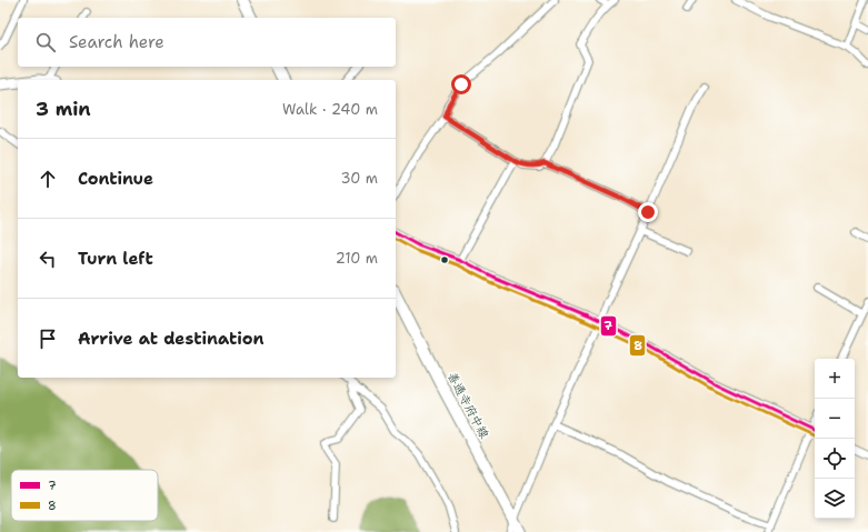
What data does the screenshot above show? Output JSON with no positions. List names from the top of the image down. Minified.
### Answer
{"streets":{"main road":["善通寺府中線"]},"lines":["transit line 7","transit line 8"],"legend":["7","8"],"page":{"search":"Search here","heading":["3 min","Walk · 240 m"],"list":[["Continue","30 m"],["Turn left","210 m"],"Arrive at destination"],"map_buttons":["+","−"]}}
